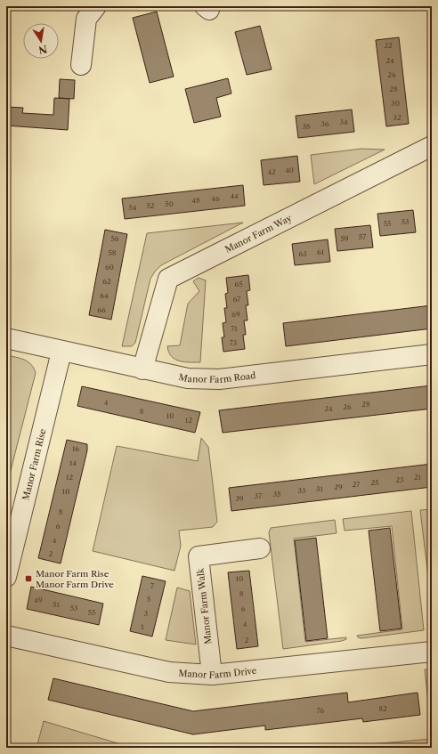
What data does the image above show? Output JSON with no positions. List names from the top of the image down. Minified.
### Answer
{"streets":{"street":["Manor Farm Way","Manor Farm Road","Manor Farm Rise","Manor Farm Walk","Manor Farm Drive"]},"crossings":[["Manor Farm Way","Manor Farm Road"],["Manor Farm Road","Manor Farm Rise"],["Manor Farm Walk","Manor Farm Drive"]],"places":{"transit":["Manor Farm Rise Manor Farm Drive"]},"house_numbers":["22","24","26","28","30","32","34","36","38","40","42","44","46","48","50","52","54","53","55","57","56","59","61","58","63","60","62","65","64","67","66","69","71","73","4","28","26","24","8","10","12","16","14","12","21","23","25","27","29","31","33","10","35","37","39","8","6","4","2","10","7","8","5","49","51","53","6","55","3","4","1","2","82","76"],"north":"bottom"}
